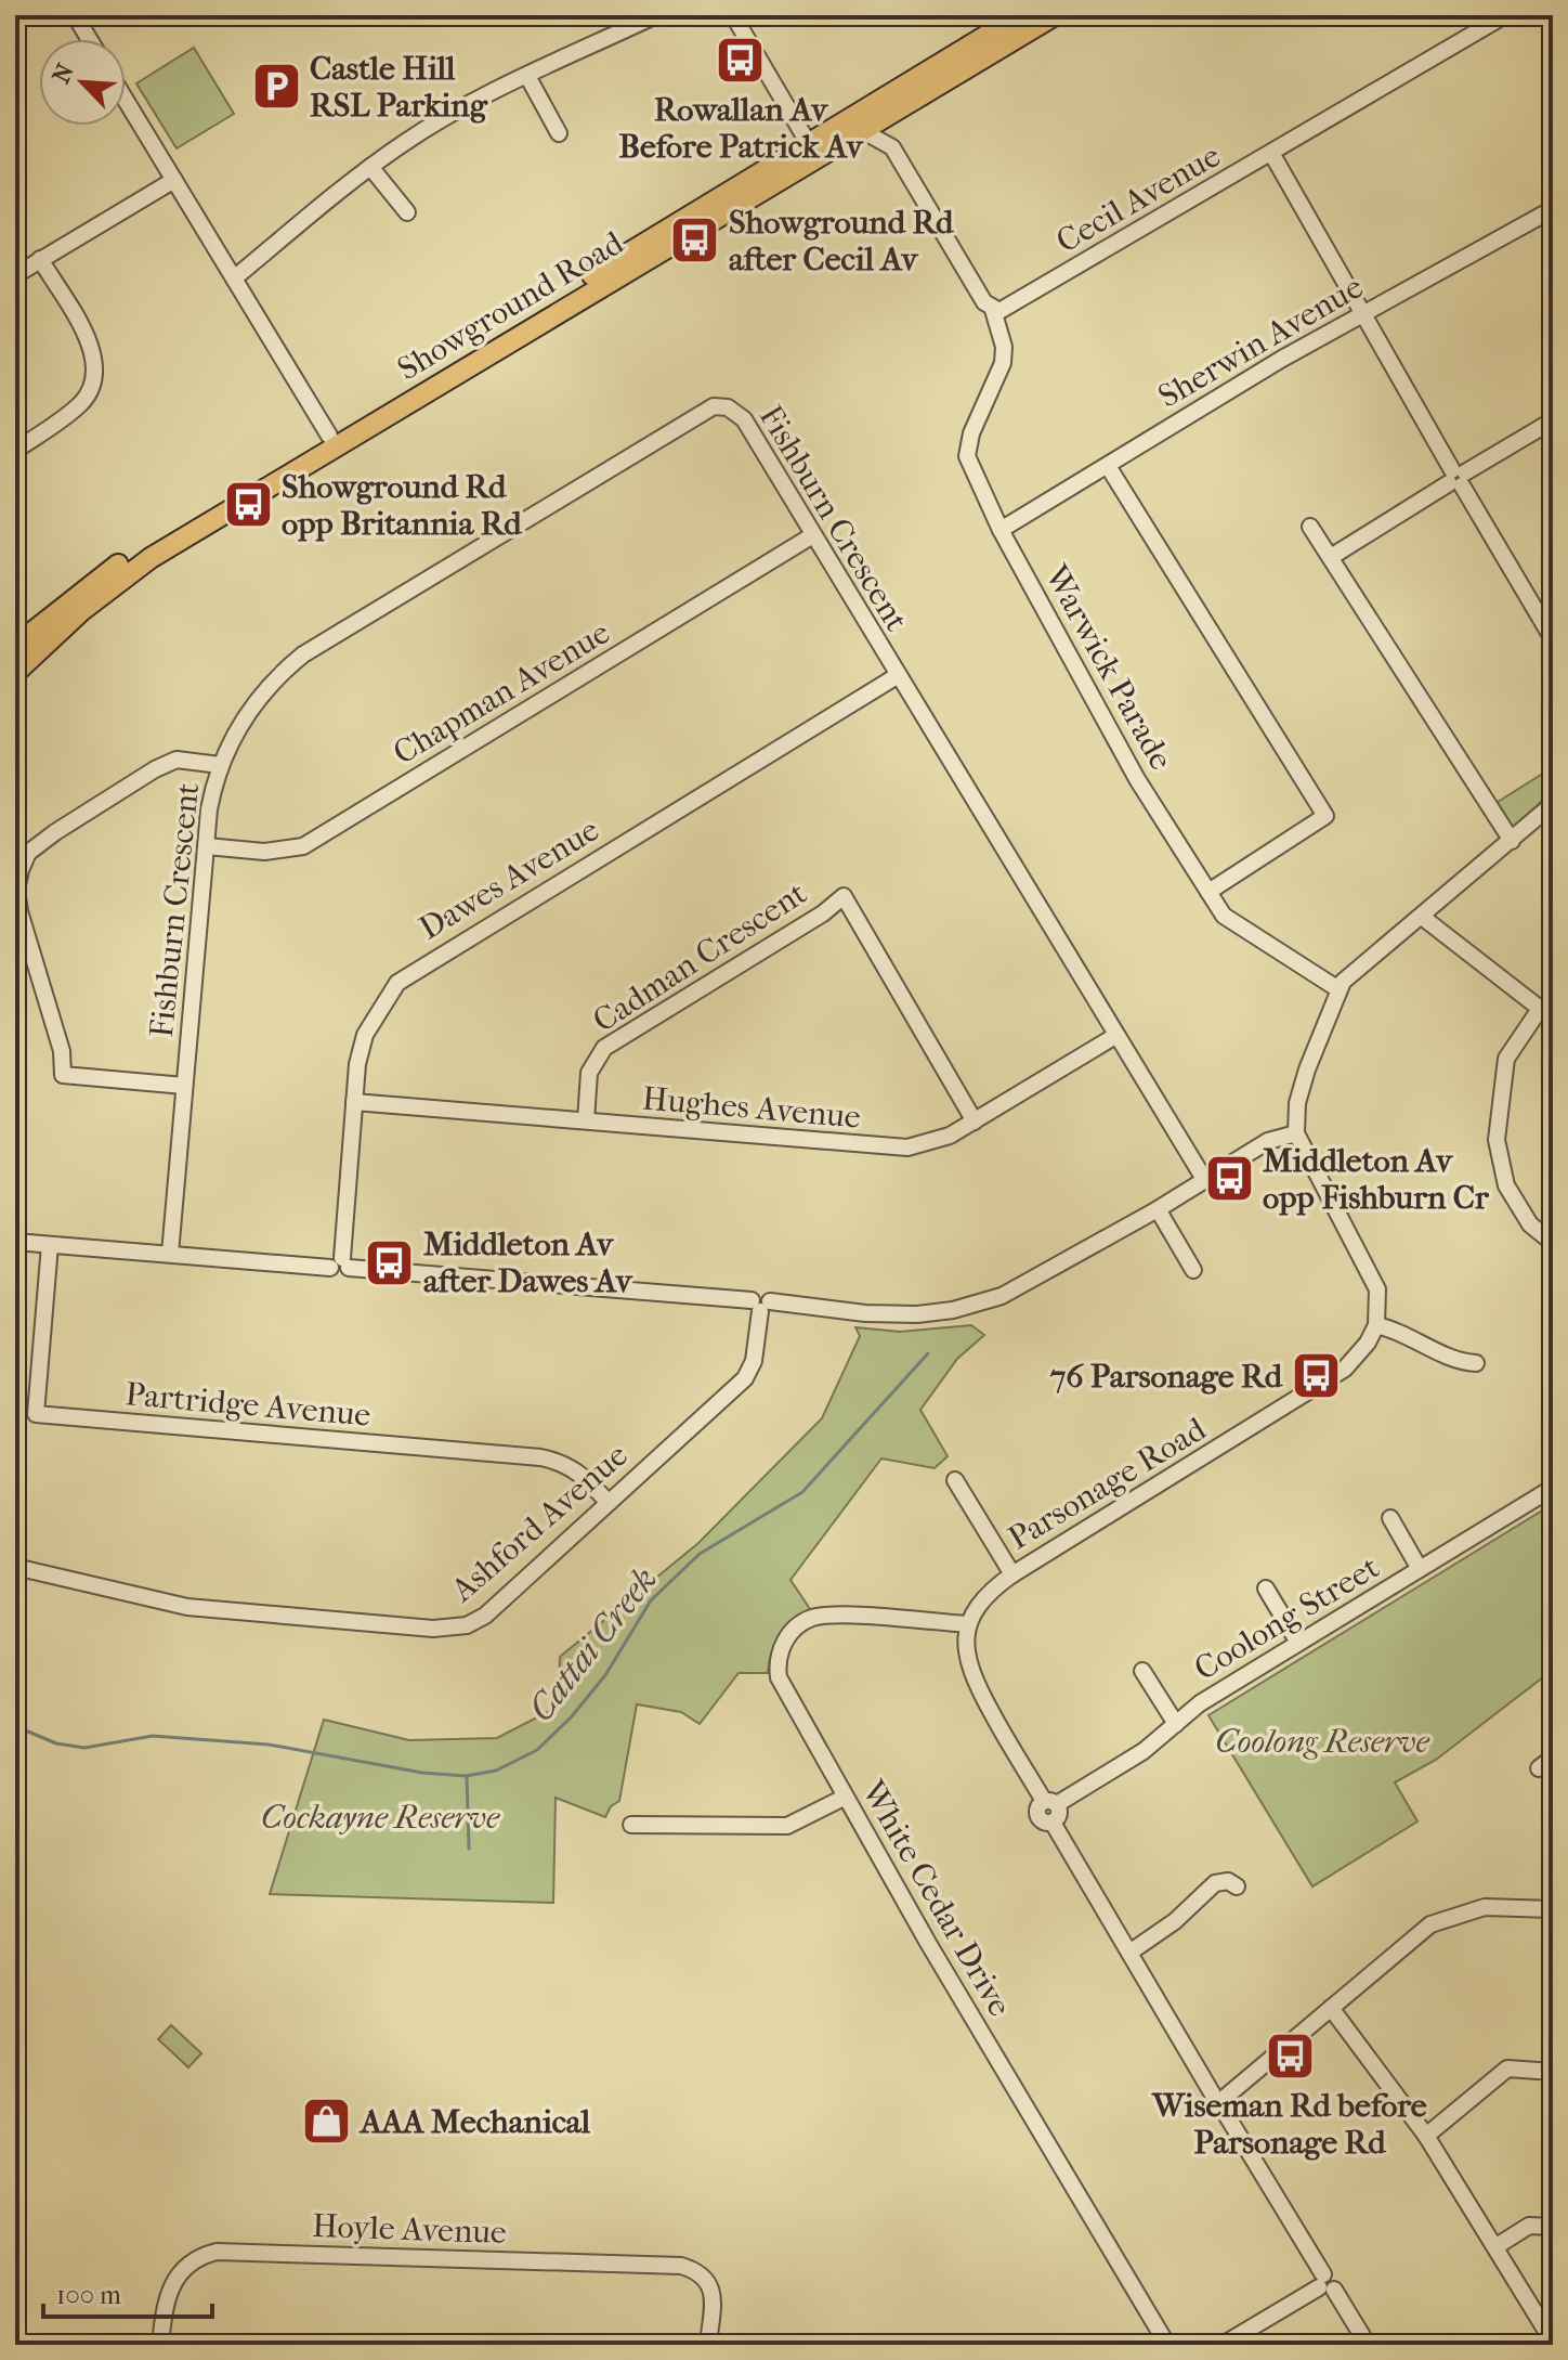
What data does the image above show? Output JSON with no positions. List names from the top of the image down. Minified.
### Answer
{"streets":{"main road":["Showground Road"],"street":["Cecil Avenue","Sherwin Avenue","Fishburn Crescent","Warwick Parade","Chapman Avenue","Dawes Avenue","Cadman Crescent","Hughes Avenue","Partridge Avenue","Parsonage Road","Ashford Avenue","Coolong Street","White Cedar Drive","Hoyle Avenue"]},"crossings":[["Cecil Avenue","Warwick Parade"],["Sherwin Avenue","Warwick Parade"],["Fishburn Crescent","Chapman Avenue"],["Fishburn Crescent","Dawes Avenue"],["Fishburn Crescent","Hughes Avenue"],["Dawes Avenue","Hughes Avenue"],["Cadman Crescent","Hughes Avenue"],["Partridge Avenue","Ashford Avenue"],["Parsonage Road","White Cedar Drive"]],"water":["Cattai Creek"],"parks":["Coolong Reserve","Cockayne Reserve"],"places":{"bus stop":["Rowallan Av Before Patrick Av","Showground Rd after Cecil Av","Showground Rd opp Britannia Rd","Middleton Av opp Fishburn Cr","Middleton Av after Dawes Av","76 Parsonage Rd","Wiseman Rd before Parsonage Rd"],"parking":["Castle Hill RSL Parking"],"shop":["AAA Mechanical"]},"scale_bar":"100 m","north":"top left"}
